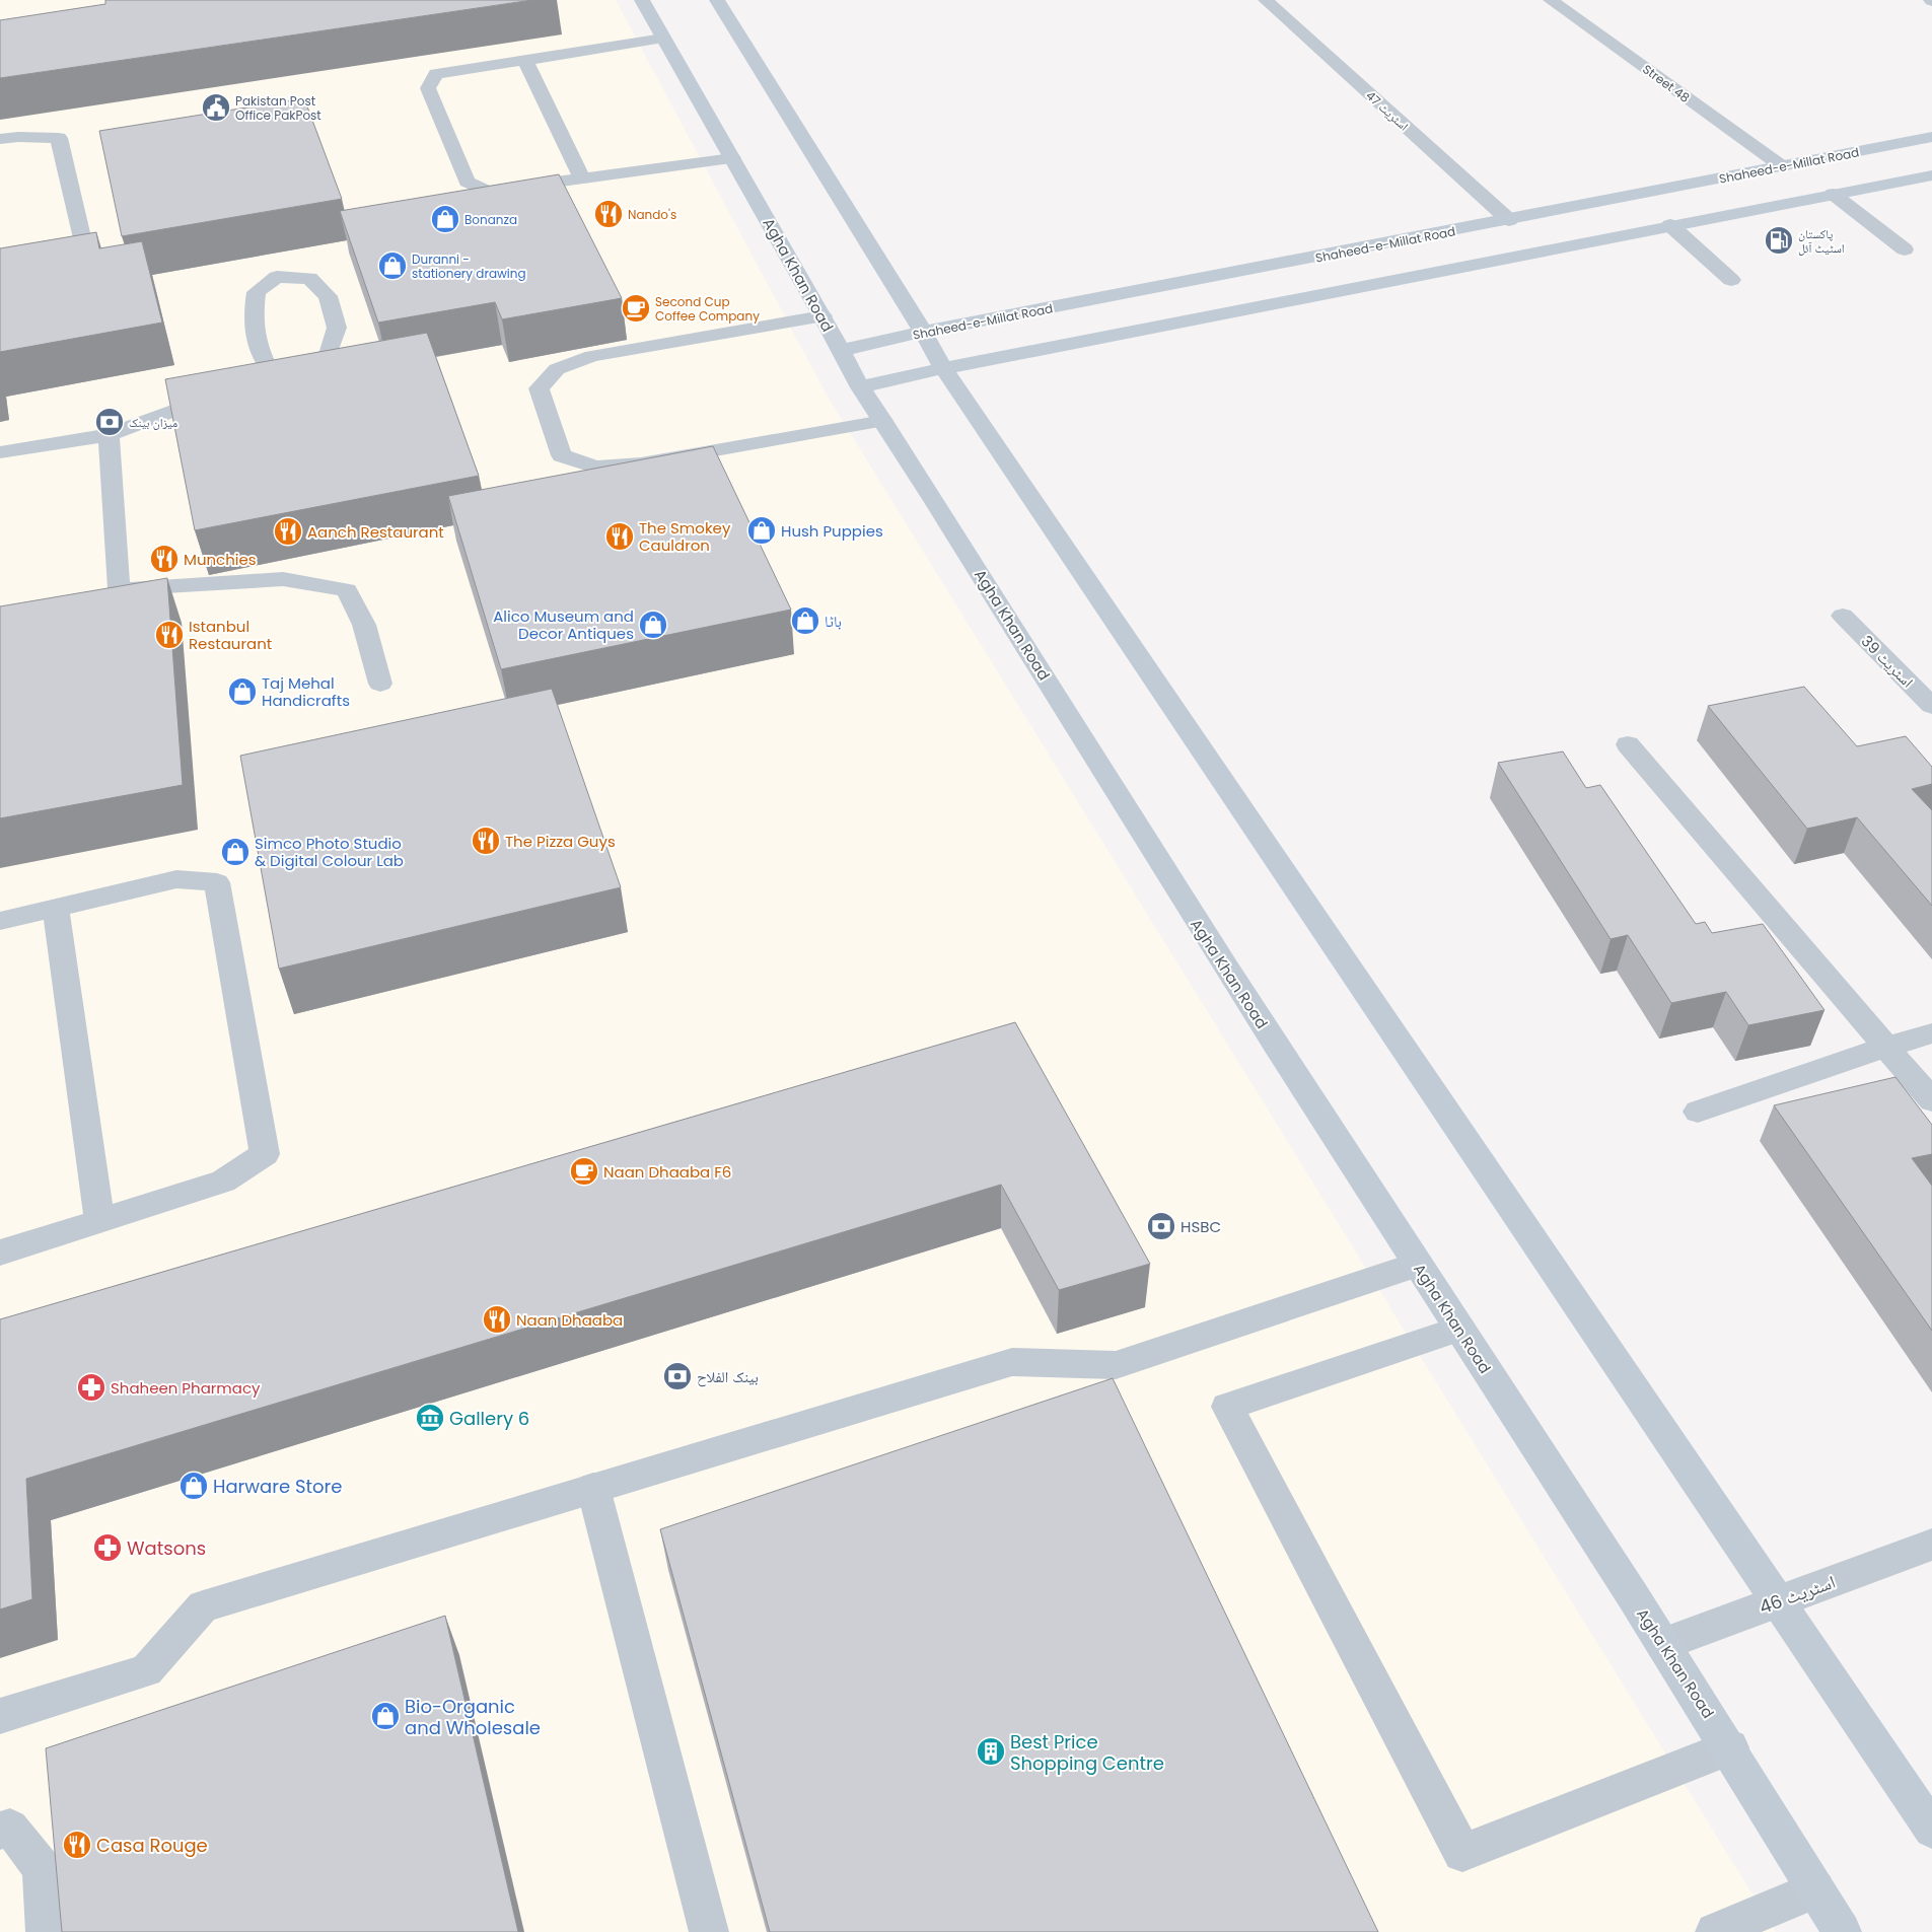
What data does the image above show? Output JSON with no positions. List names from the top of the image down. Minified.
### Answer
{"streets":{"street":["Street 48","اسٹریٹ 47","Shaheed-e-Millat Road","Agha Khan Road","اسٹریٹ 39","اسٹریٹ 46"]},"crossings":[["Street 48","Shaheed-e-Millat Road"],["اسٹریٹ 47","Shaheed-e-Millat Road"],["Shaheed-e-Millat Road","Agha Khan Road"],["Agha Khan Road","اسٹریٹ 46"]],"places":{"public building":["Pakistan Post Office PakPost"],"restaurant":["Nando's","Aanch Restaurant","The Smokey Cauldron","Munchies","Istanbul Restaurant","The Pizza Guys","Naan Dhaaba","Casa Rouge"],"shop":["Bonanza","Duranni - stationery drawing","Hush Puppies","باٹا","Alico Museum and Decor Antiques","Taj Mehal Handicrafts","Simco Photo Studio & Digital Colour Lab","Harware Store","Bio-Organic and Wholesale"],"fuel station":["پاکستان اسٹیٹ آئل"],"cafe":["Second Cup Coffee Company","Naan Dhaaba F6"],"bank":["میزان بینک","HSBC","بینک الفلاح"],"pharmacy":["Shaheen Pharmacy","Watsons"],"museum":["Gallery 6"],"building":["Best Price Shopping Centre"]}}
